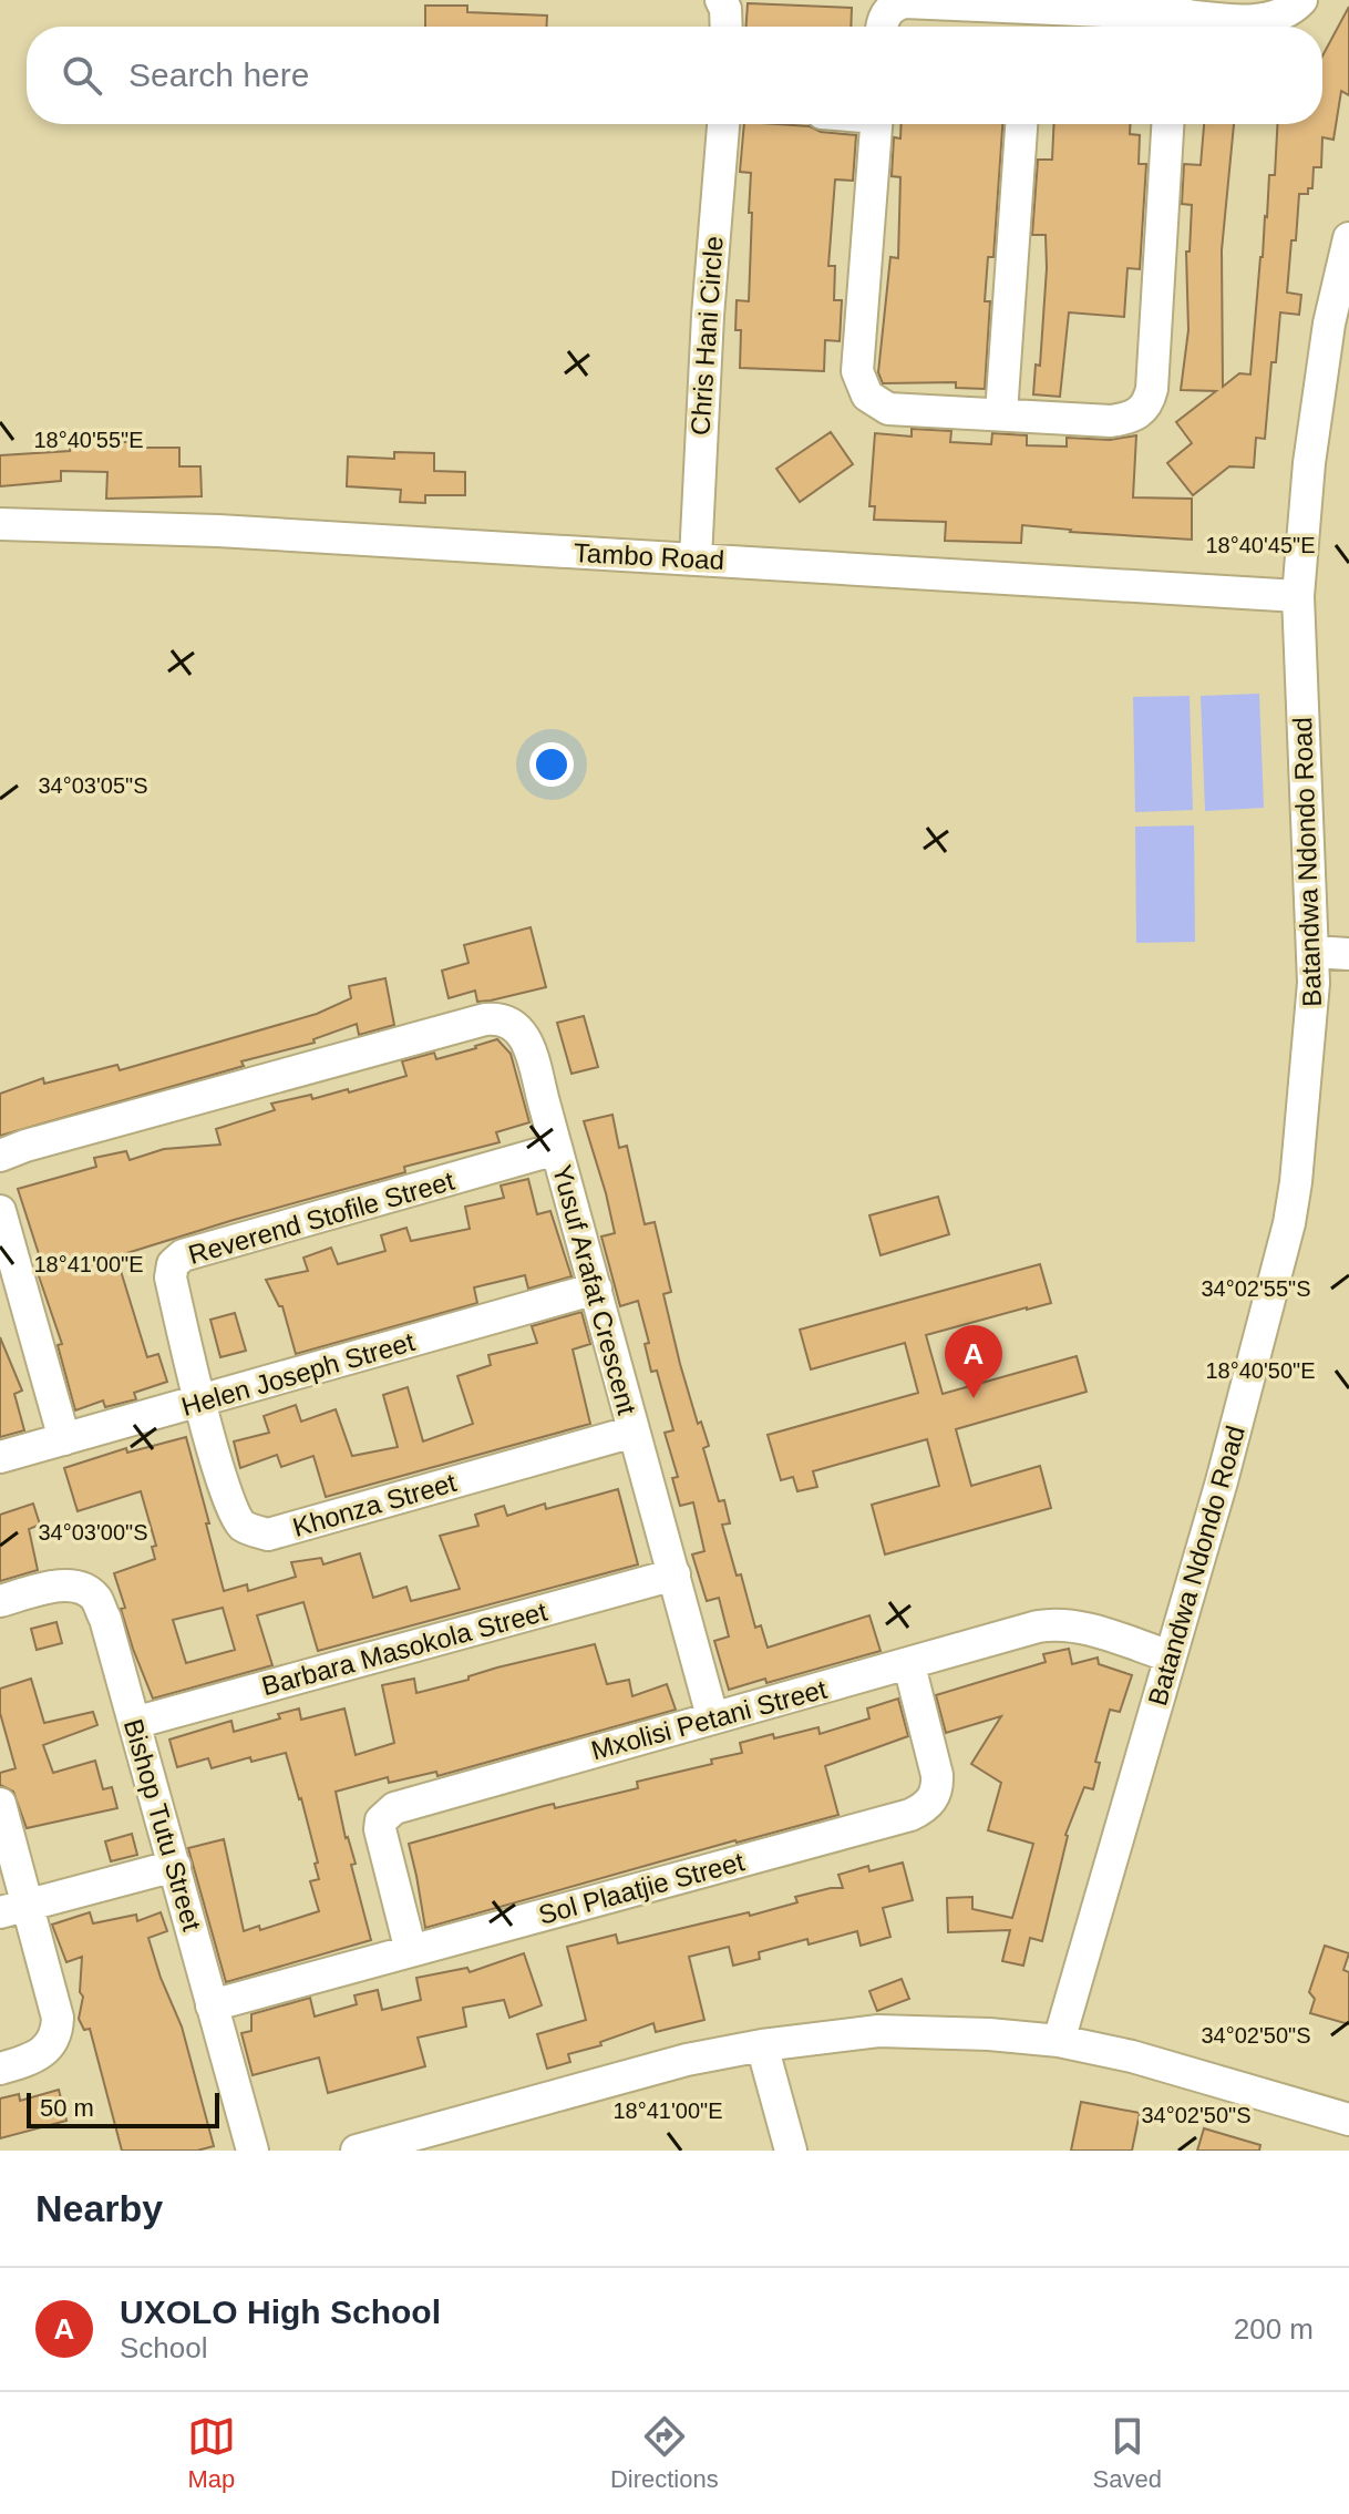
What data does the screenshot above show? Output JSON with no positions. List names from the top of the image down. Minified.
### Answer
{"streets":{"street":["Chris Hani Circle","Tambo Road","Batandwa Ndondo Road","Reverend Stofile Street","Yusuf Arafat Crescent","Helen Joseph Street","Khonza Street","Barbara Masokola Street","Mxolisi Petani Street","Bishop Tutu Street","Sol Plaatjie Street"]},"crossings":[["Chris Hani Circle","Tambo Road"],["Tambo Road","Batandwa Ndondo Road"],["Batandwa Ndondo Road","Mxolisi Petani Street"],["Reverend Stofile Street","Yusuf Arafat Crescent"],["Reverend Stofile Street","Helen Joseph Street"],["Reverend Stofile Street","Khonza Street"],["Yusuf Arafat Crescent","Helen Joseph Street"],["Yusuf Arafat Crescent","Khonza Street"],["Yusuf Arafat Crescent","Barbara Masokola Street"],["Yusuf Arafat Crescent","Mxolisi Petani Street"],["Helen Joseph Street","Khonza Street"],["Barbara Masokola Street","Bishop Tutu Street"],["Mxolisi Petani Street","Sol Plaatjie Street"],["Bishop Tutu Street","Sol Plaatjie Street"]],"scale_bar":"50 m","page":{"search":"Search here","pins":"A","scale":"50 m","heading":"Nearby","list":[{"mark":"A","name":"UXOLO High School","note":"School","value":"200 m"}],"nav":["Map","Directions","Saved"]},"coordinates":["18°40'55\"E","18°40'45\"E","34°03'05\"S","18°41'00\"E","34°02'55\"S","18°40'50\"E","34°03'00\"S","34°02'50\"S"]}
